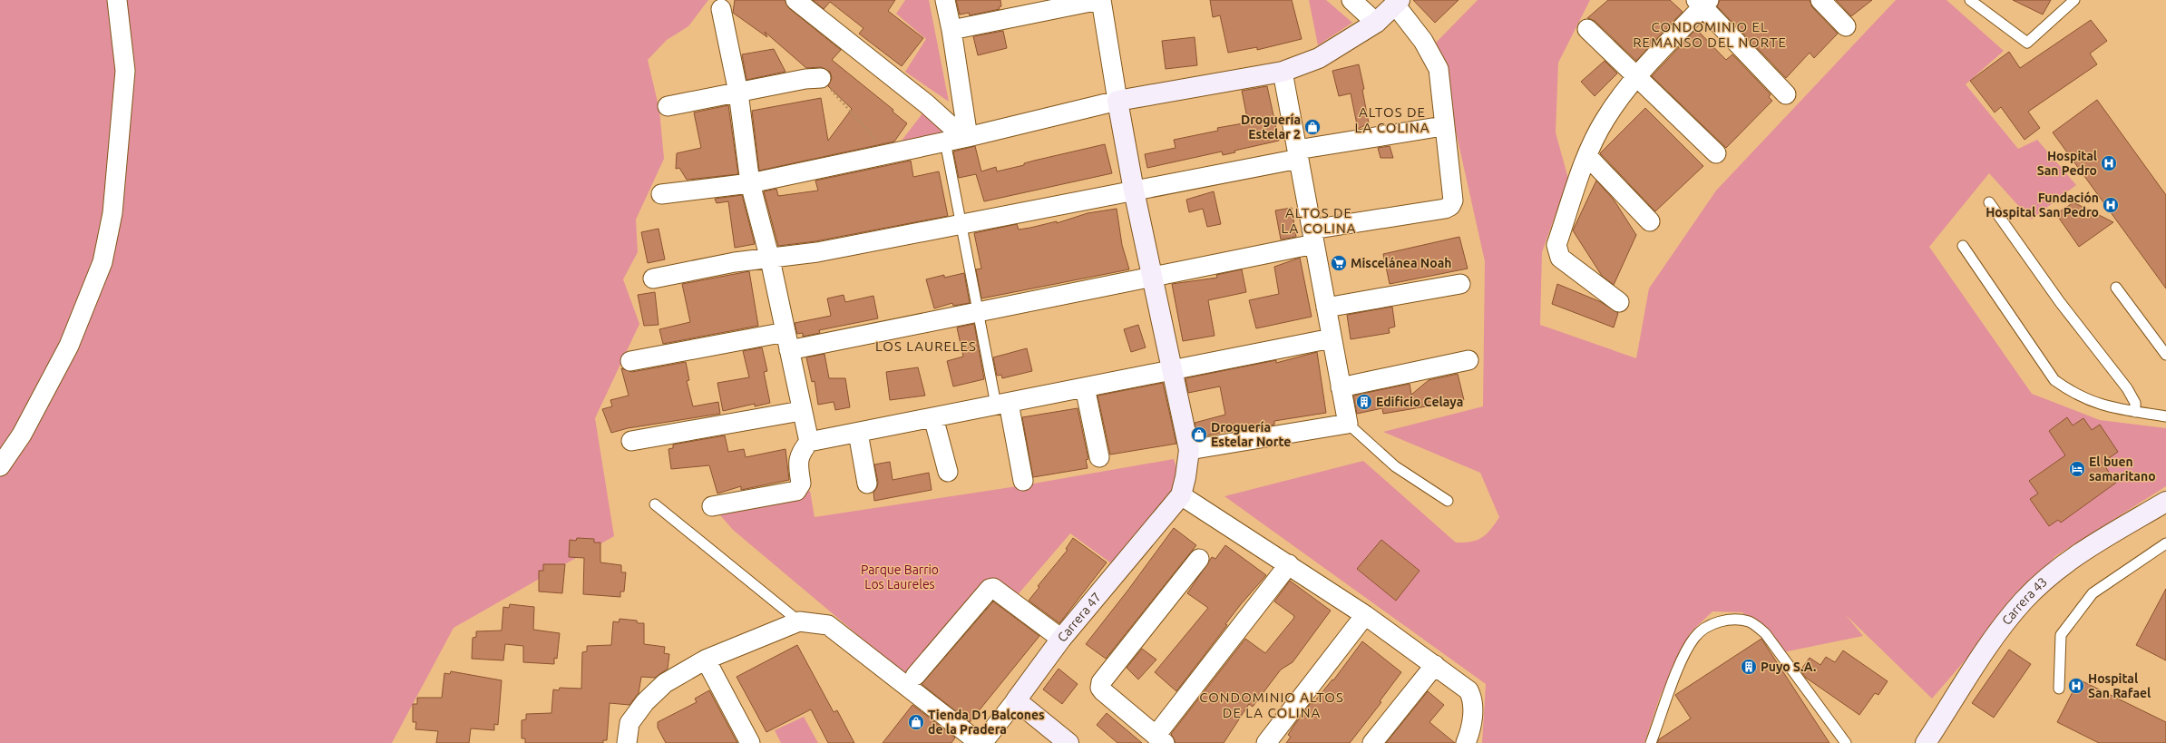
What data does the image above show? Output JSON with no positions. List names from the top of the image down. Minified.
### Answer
{"streets":{"street":["Carrera 43","Carrera 47"]},"districts":["CONDOMINIO EL REMANSO DEL NORTE","ALTOS DE LA COLINA","ALTOS DE LA COLINA","LOS LAURELES","CONDOMINIO ALTOS DE LA COLINA"],"parks":["Parque Barrio Los Laureles"],"places":{"shop":["Droguería Estelar 2","Droguería Estelar Norte","Tienda D1 Balcones de la Pradera"],"hospital":["Hospital San Pedro","Fundación Hospital San Pedro","Hospital San Rafael"],"supermarket":["Miscelánea Noah"],"building":["Edificio Celaya","Puyo S.A."],"hotel":["El buen samaritano"]}}
